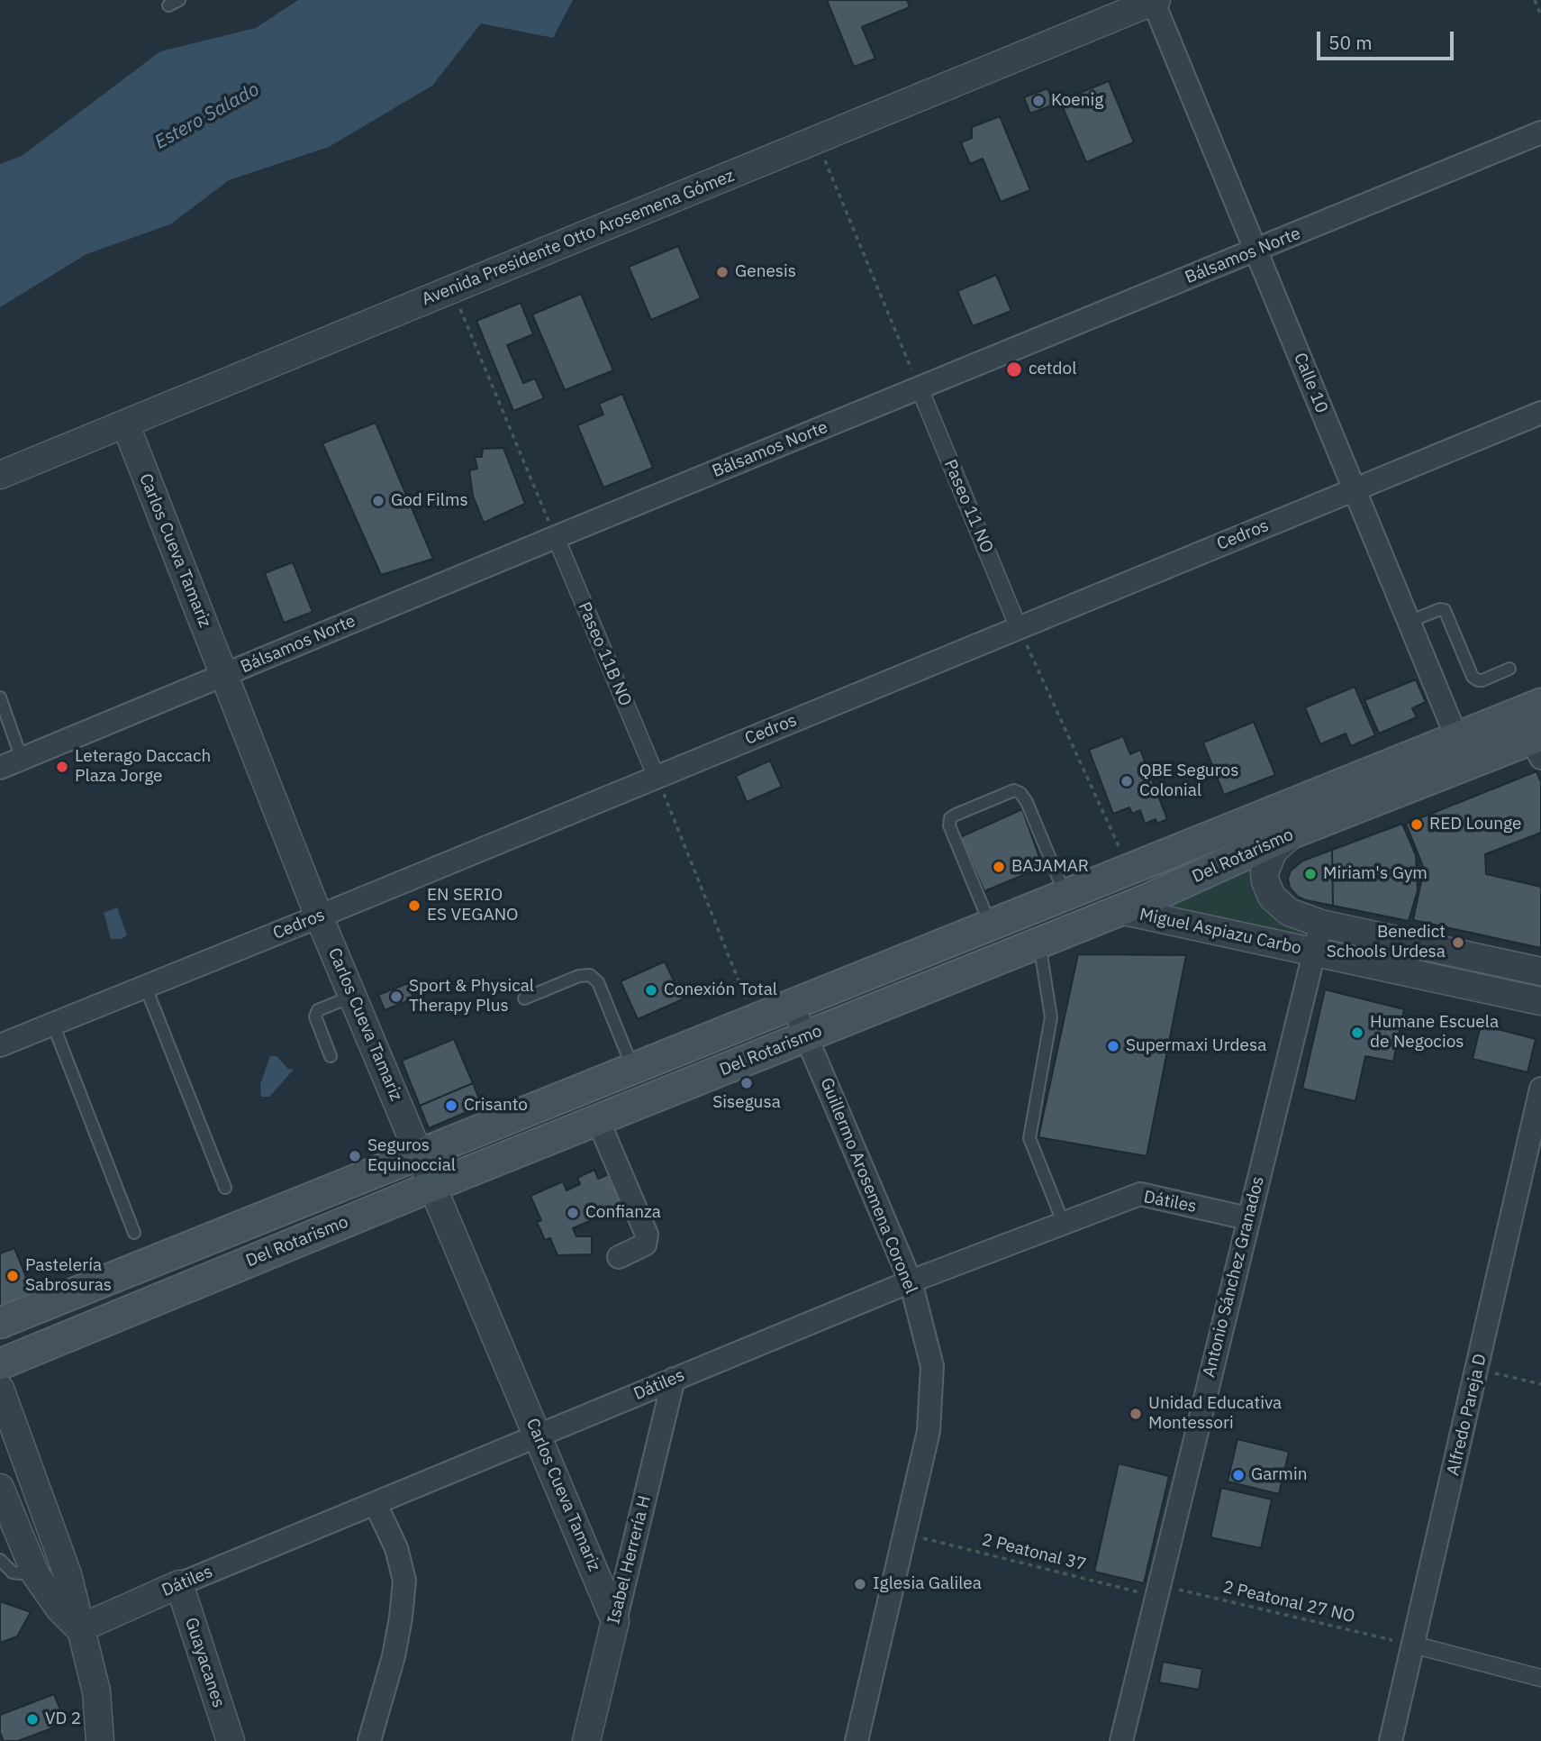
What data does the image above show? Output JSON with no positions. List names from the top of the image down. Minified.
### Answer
{"streets":{"main road":["Del Rotarismo"],"street":["Avenida Presidente Otto Arosemena Gómez","Bálsamos Norte","Calle 10","Paseo 11 NO","Cedros","Carlos Cueva Tamariz","Paseo 11B NO","Miguel Aspiazu Carbo","Guillermo Arosemena Coronel","Dátiles","Antonio Sánchez Granados","Alfredo Pareja D","Isabel Herrería H","Guayacanes"],"path":["2 Peatonal 37","2 Peatonal 27 NO"]},"crossings":[["Avenida Presidente Otto Arosemena Gómez","Calle 10"],["Avenida Presidente Otto Arosemena Gómez","Carlos Cueva Tamariz"],["Bálsamos Norte","Calle 10"],["Bálsamos Norte","Paseo 11 NO"],["Bálsamos Norte","Carlos Cueva Tamariz"],["Bálsamos Norte","Paseo 11B NO"],["Calle 10","Cedros"],["Calle 10","Del Rotarismo"],["Paseo 11 NO","Cedros"],["Cedros","Carlos Cueva Tamariz"],["Cedros","Paseo 11B NO"],["Carlos Cueva Tamariz","Del Rotarismo"],["Carlos Cueva Tamariz","Dátiles"],["Carlos Cueva Tamariz","Isabel Herrería H"],["Del Rotarismo","Miguel Aspiazu Carbo"],["Del Rotarismo","Guillermo Arosemena Coronel"],["Miguel Aspiazu Carbo","Antonio Sánchez Granados"],["Guillermo Arosemena Coronel","Dátiles"],["Guillermo Arosemena Coronel","2 Peatonal 37"],["Dátiles","Antonio Sánchez Granados"],["Dátiles","Isabel Herrería H"],["Dátiles","Guayacanes"],["Antonio Sánchez Granados","2 Peatonal 37"],["Antonio Sánchez Granados","2 Peatonal 27 NO"],["Alfredo Pareja D","2 Peatonal 27 NO"],["2 Peatonal 37","2 Peatonal 27 NO"]],"water":["Estero Salado"],"places":["Koenig","Genesis","cetdol","God Films","Leterago Daccach Plaza Jorge","QBE Seguros Colonial","RED Lounge","BAJAMAR","Miriam's Gym","EN SERIO ES VEGANO","Benedict Schools Urdesa","Conexión Total","Sport & Physical Therapy Plus","Humane Escuela de Negocios","Supermaxi Urdesa","Sisegusa","Crisanto","Seguros Equinoccial","Confianza","Pastelería Sabrosuras","Unidad Educativa Montessori","Garmin","Iglesia Galilea","VD 2"],"scale_bar":"50 m"}
